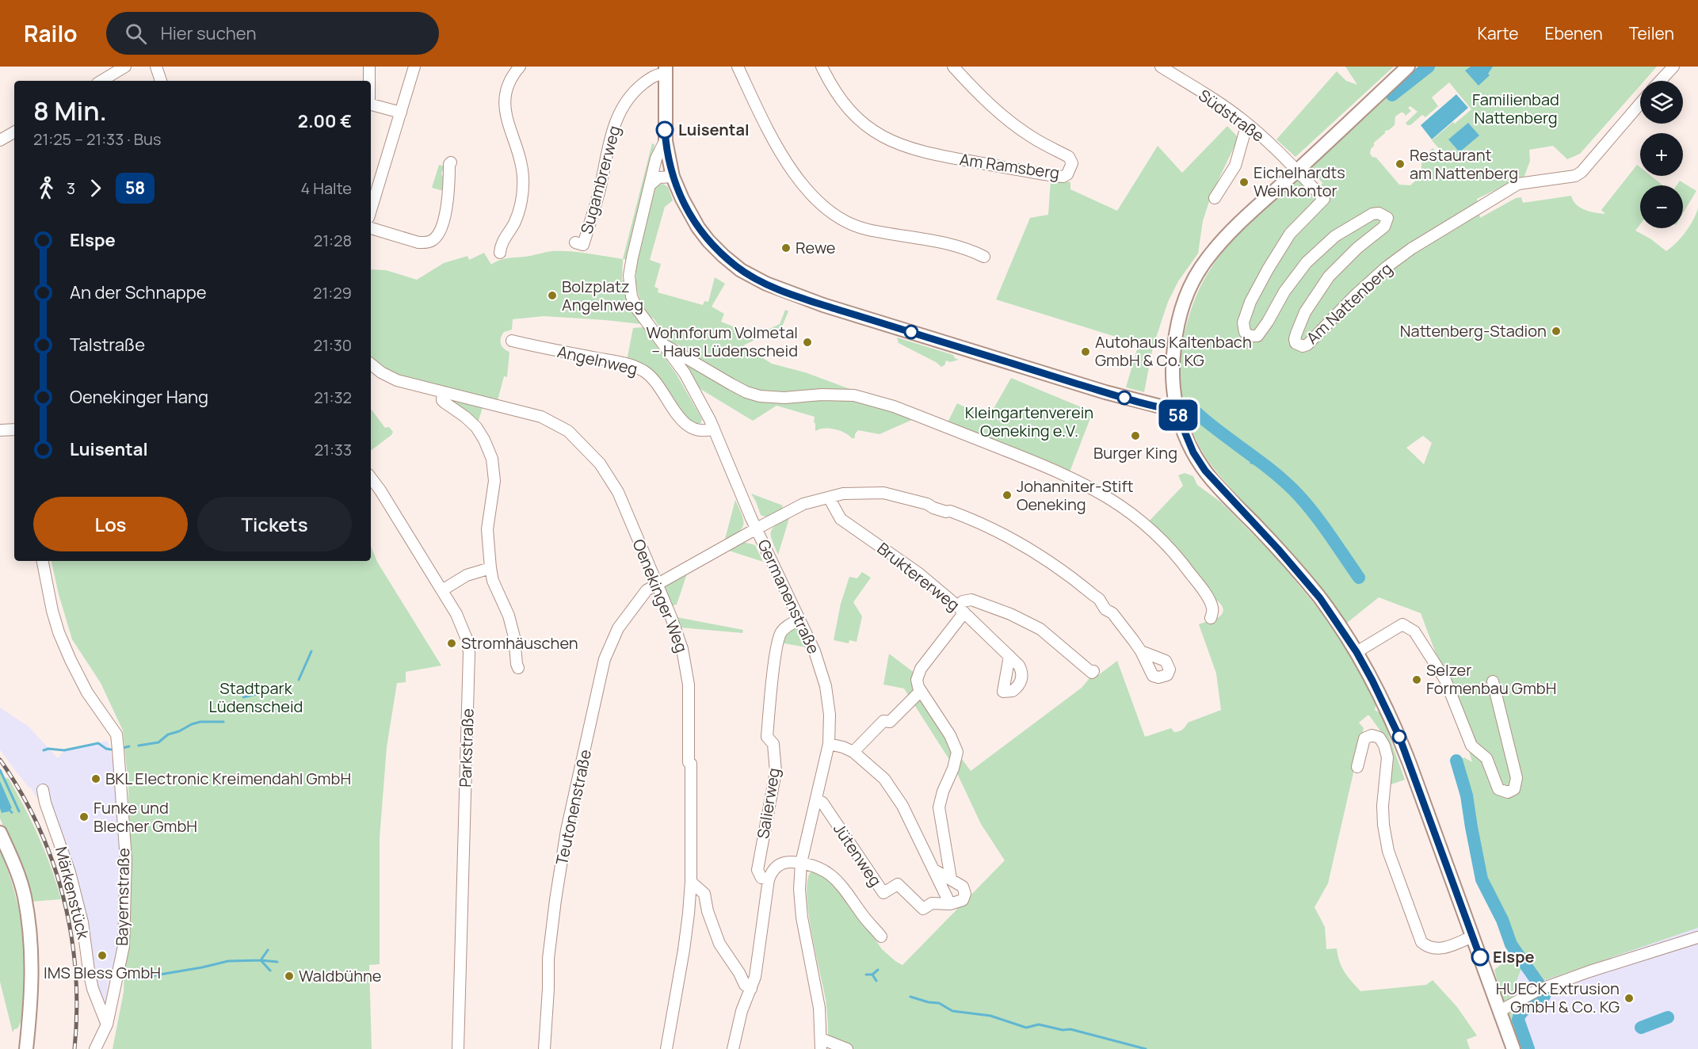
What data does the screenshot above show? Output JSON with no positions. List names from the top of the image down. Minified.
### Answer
{"streets":{"street":["Südstraße","Am Ramsberg","Sugambrerweg","Am Nattenberg","Angelnweg","Bruktererweg","Oenekinger Weg","Germanenstraße","Parkstraße","Salierweg","Teutonenstraße","Jütenweg","Märkenstück","Bayernstraße"]},"crossings":[["Südstraße","Am Nattenberg"],["Angelnweg","Germanenstraße"],["Bruktererweg","Teutonenstraße"],["Oenekinger Weg","Teutonenstraße"],["Germanenstraße","Salierweg"],["Germanenstraße","Teutonenstraße"],["Germanenstraße","Jütenweg"],["Märkenstück","Bayernstraße"]],"parks":["Familienbad Nattenberg","Kleingartenverein Oeneking e.V.","Stadtpark Lüdenscheid"],"places":["Luisental","Restaurant am Nattenberg","Eichelhardts Weinkontor","Rewe","Bolzplatz Angelnweg","Nattenberg-Stadion","Wohnforum Volmetal – Haus Lüdenscheid","Autohaus Kaltenbach GmbH & Co. KG","Burger King","Johanniter-Stift Oeneking","Stromhäuschen","Selzer Formenbau GmbH","BKL Electronic Kreimendahl GmbH","Funke und Blecher GmbH","IMS Bless GmbH","Elspe","Waldbühne","HUECK Extrusion GmbH & Co. KG"],"lines":["bus line 58"],"page":{"header":"Railo","search":"Hier suchen","nav":["Karte","Ebenen","Teilen"],"on_map":"58","map_buttons":["+","−"],"heading":["8 Min.","21:25 – 21:33 · Bus","2.00 €"],"legs":["3","58","4 Halte"],"list":[{"name":"Elspe","value":"21:28"},{"name":"An der Schnappe","value":"21:29"},{"name":"Talstraße","value":"21:30"},{"name":"Oenekinger Hang","value":"21:32"},{"name":"Luisental","value":"21:33"}],"buttons":["Los","Tickets"]}}
